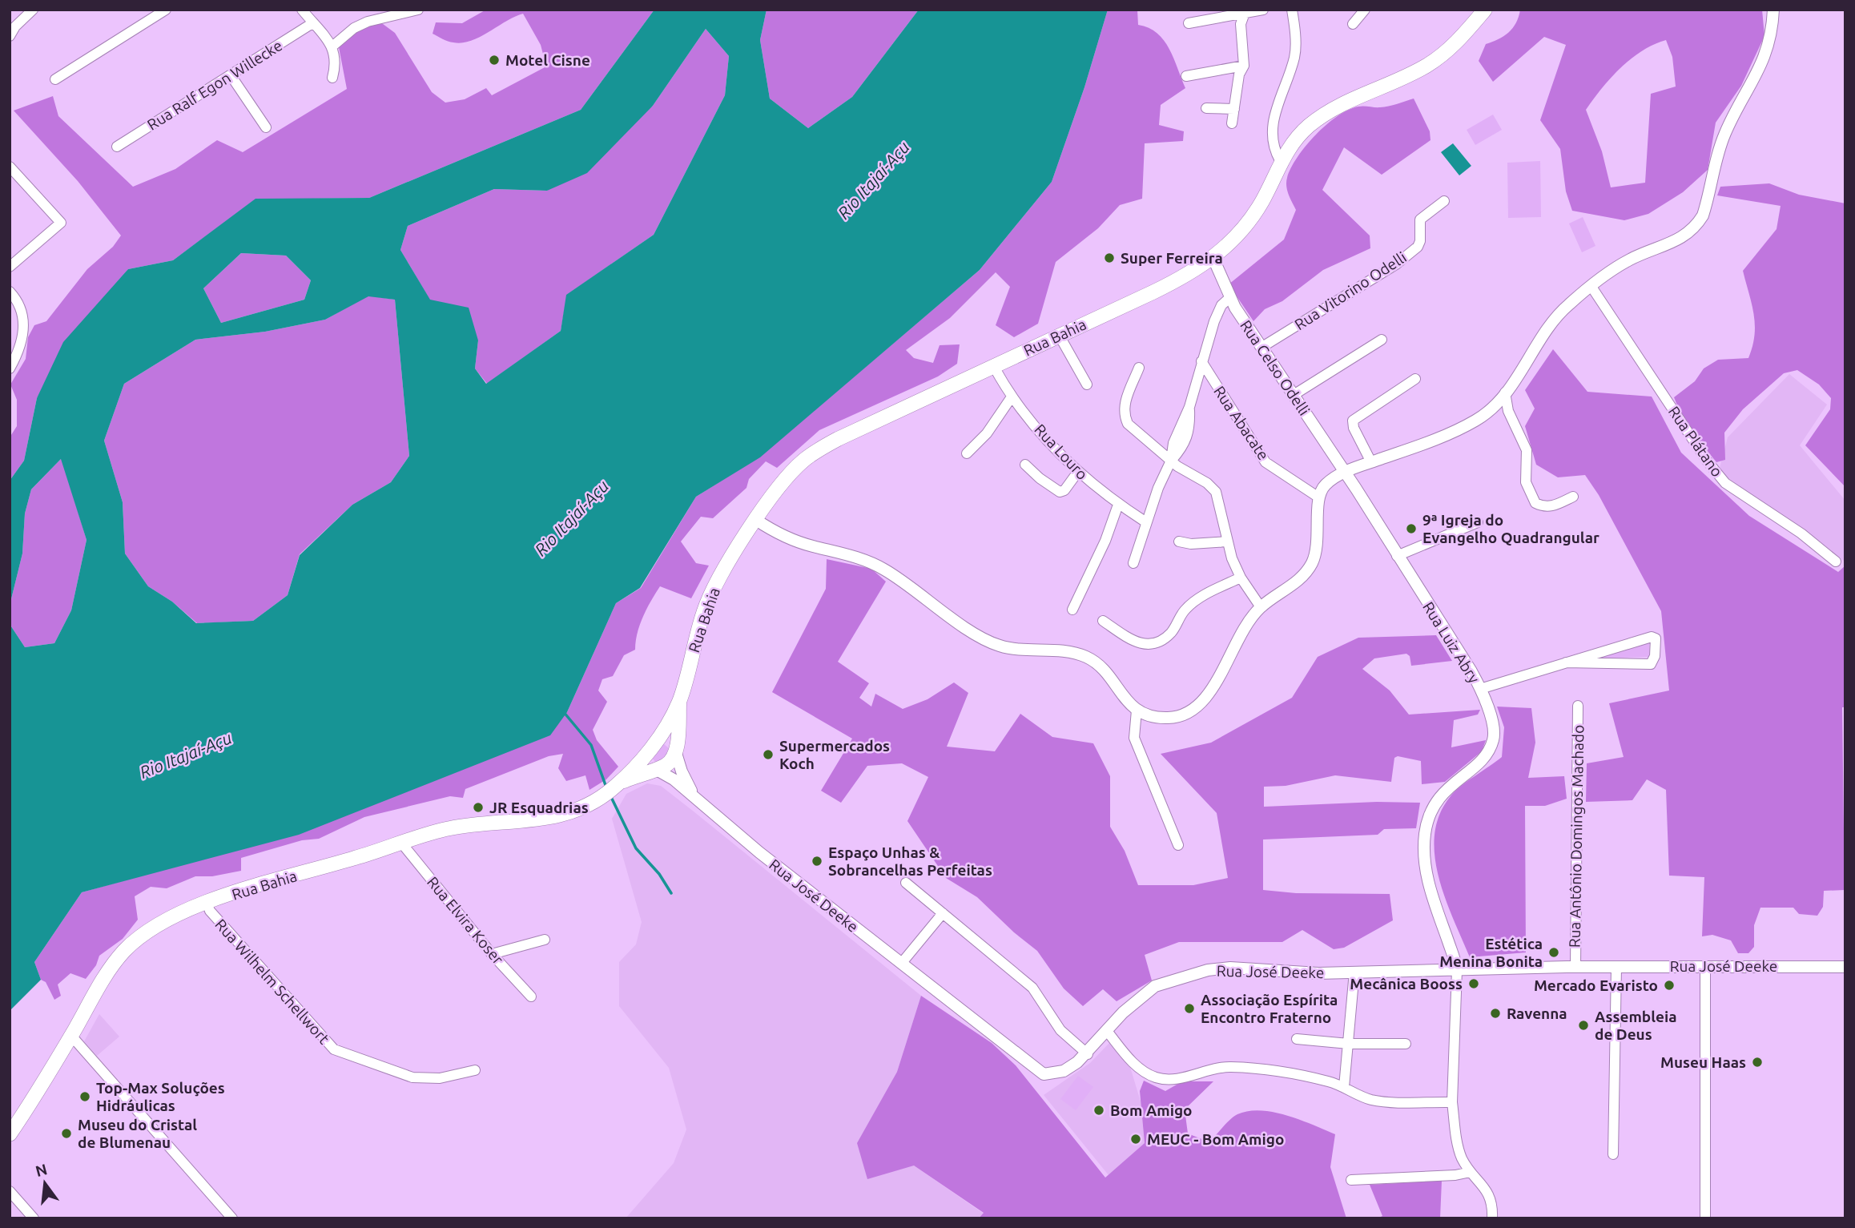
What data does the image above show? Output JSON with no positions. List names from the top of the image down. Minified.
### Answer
{"streets":{"main road":["Rua Bahia"],"street":["Rua Ralf Egon Willecke","Rua Vitorino Odelli","Rua Celso Odelli","Rua Abacate","Rua Plátano","Rua Louro","Rua Luiz Abry","Rua Antônio Domingos Machado","Rua José Deeke","Rua Elvira Koser","Rua Wilhelm Schellwort"]},"crossings":[["Rua Vitorino Odelli","Rua Celso Odelli"],["Rua Bahia","Rua Celso Odelli"],["Rua Bahia","Rua Louro"],["Rua Bahia","Rua José Deeke"],["Rua Bahia","Rua Elvira Koser"],["Rua Bahia","Rua Wilhelm Schellwort"],["Rua Celso Odelli","Rua Luiz Abry"],["Rua Luiz Abry","Rua José Deeke"],["Rua Antônio Domingos Machado","Rua José Deeke"]],"water":["Rio Itajaí-Açu"],"places":["Motel Cisne","Super Ferreira","9ª Igreja do Evangelho Quadrangular","Supermercados Koch","JR Esquadrias","Espaço Unhas & Sobrancelhas Perfeitas","Estética Menina Bonita","Mecânica Booss","Mercado Evaristo","Associação Espírita Encontro Fraterno","Ravenna","Assembleia de Deus","Museu Haas","Top-Max Soluções Hidráulicas","Bom Amigo","Museu do Cristal de Blumenau","MEUC - Bom Amigo"],"north":"top"}
